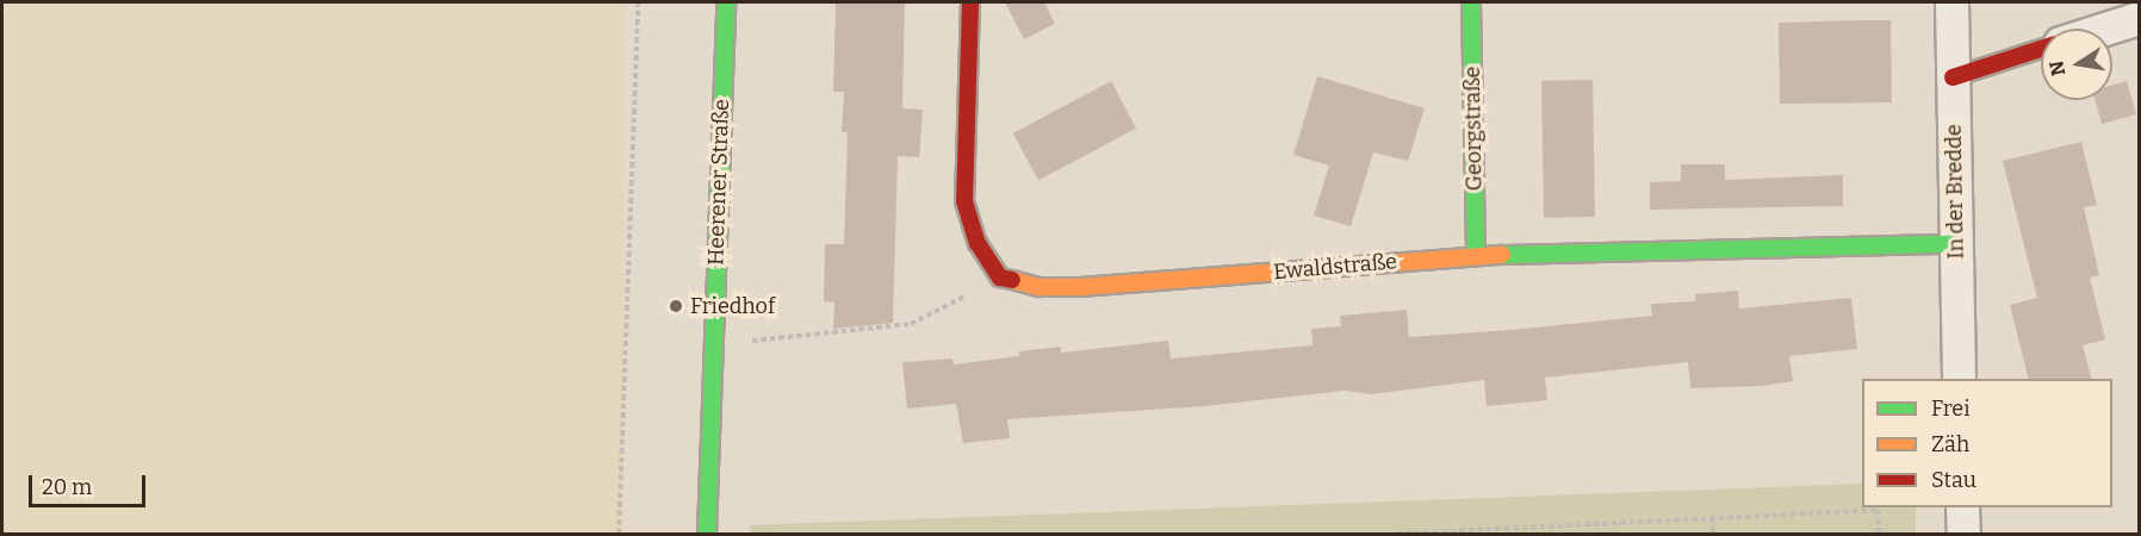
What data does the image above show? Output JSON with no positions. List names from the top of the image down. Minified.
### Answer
{"streets":{"street":["Georgstraße","Heerener Straße","In der Bredde","Ewaldstraße"]},"crossings":[["Georgstraße","Ewaldstraße"],["In der Bredde","Ewaldstraße"]],"places":["Friedhof"],"legend":["Frei","Zäh","Stau"],"scale_bar":"20 m","north":"left"}
